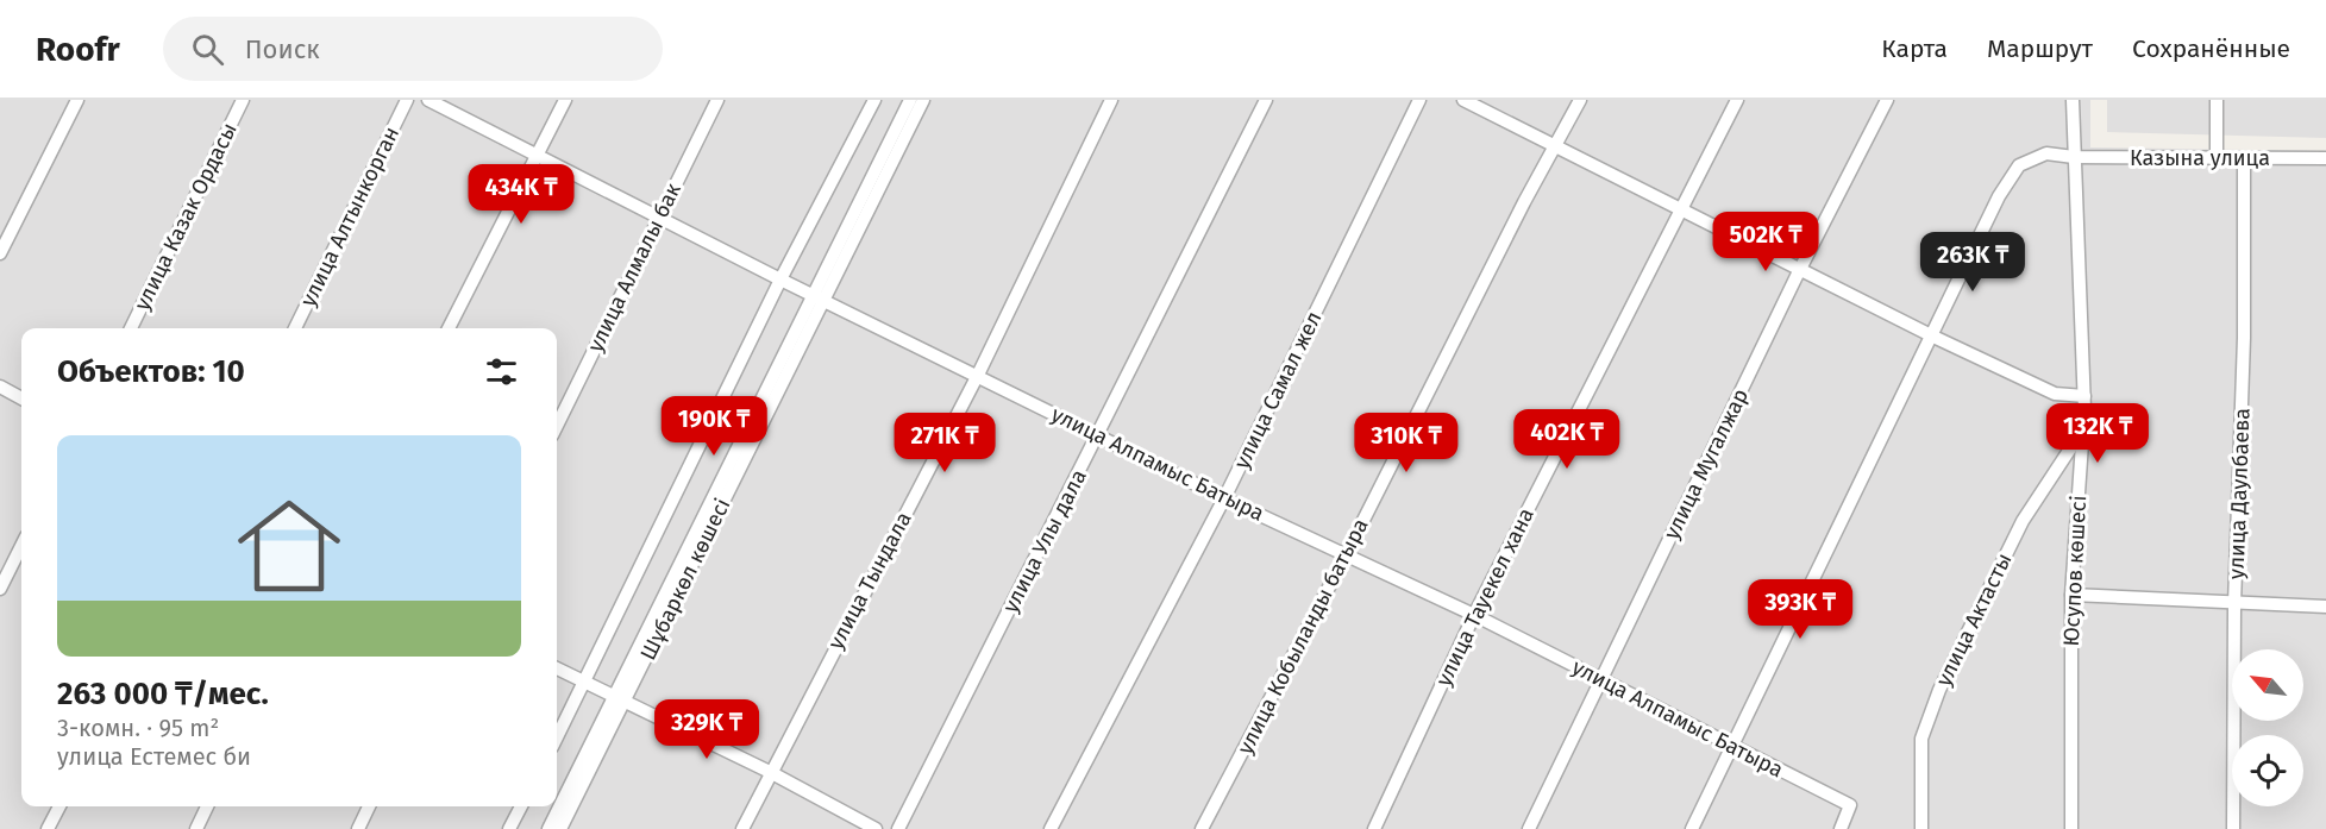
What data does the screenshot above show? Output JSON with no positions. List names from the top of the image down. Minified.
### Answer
{"streets":{"street":["Казына улица","улица Казак Ордасы","улица Алтынкорган","улица Алмалы бак","улица Самал жел","улица Алпамыс Батыра","улица Мугалжар","улица Даулбаева","улица Улы дала","Юсупов көшесі","Шұбаркөл көшесі","улица Тындала","улица Тауекел хана","улица Актасты","улица Кобыланды батыра"]},"crossings":[["Казына улица","улица Алпамыс Батыра"],["Казына улица","улица Даулбаева"],["Казына улица","Юсупов көшесі"],["улица Алмалы бак","улица Алпамыс Батыра"],["улица Самал жел","улица Алпамыс Батыра"],["улица Алпамыс Батыра","улица Мугалжар"],["улица Алпамыс Батыра","улица Улы дала"],["улица Алпамыс Батыра","Шұбаркөл көшесі"],["улица Алпамыс Батыра","улица Тындала"],["улица Алпамыс Батыра","улица Тауекел хана"],["улица Алпамыс Батыра","улица Кобыланды батыра"],["Юсупов көшесі","улица Актасты"]],"north":"top left","page":{"header":"Roofr","search":"Поиск","nav":["Карта","Маршрут","Сохранённые"],"price":["434K ₸","502K ₸","263K ₸","190K ₸","132K ₸","402K ₸","271K ₸","310K ₸","393K ₸","329K ₸"],"heading":"Объектов: 10","list":[{"name":"263 000 ₸/мес.","note":"3-комн. · 95 m² · улица Естемес би"}]}}
